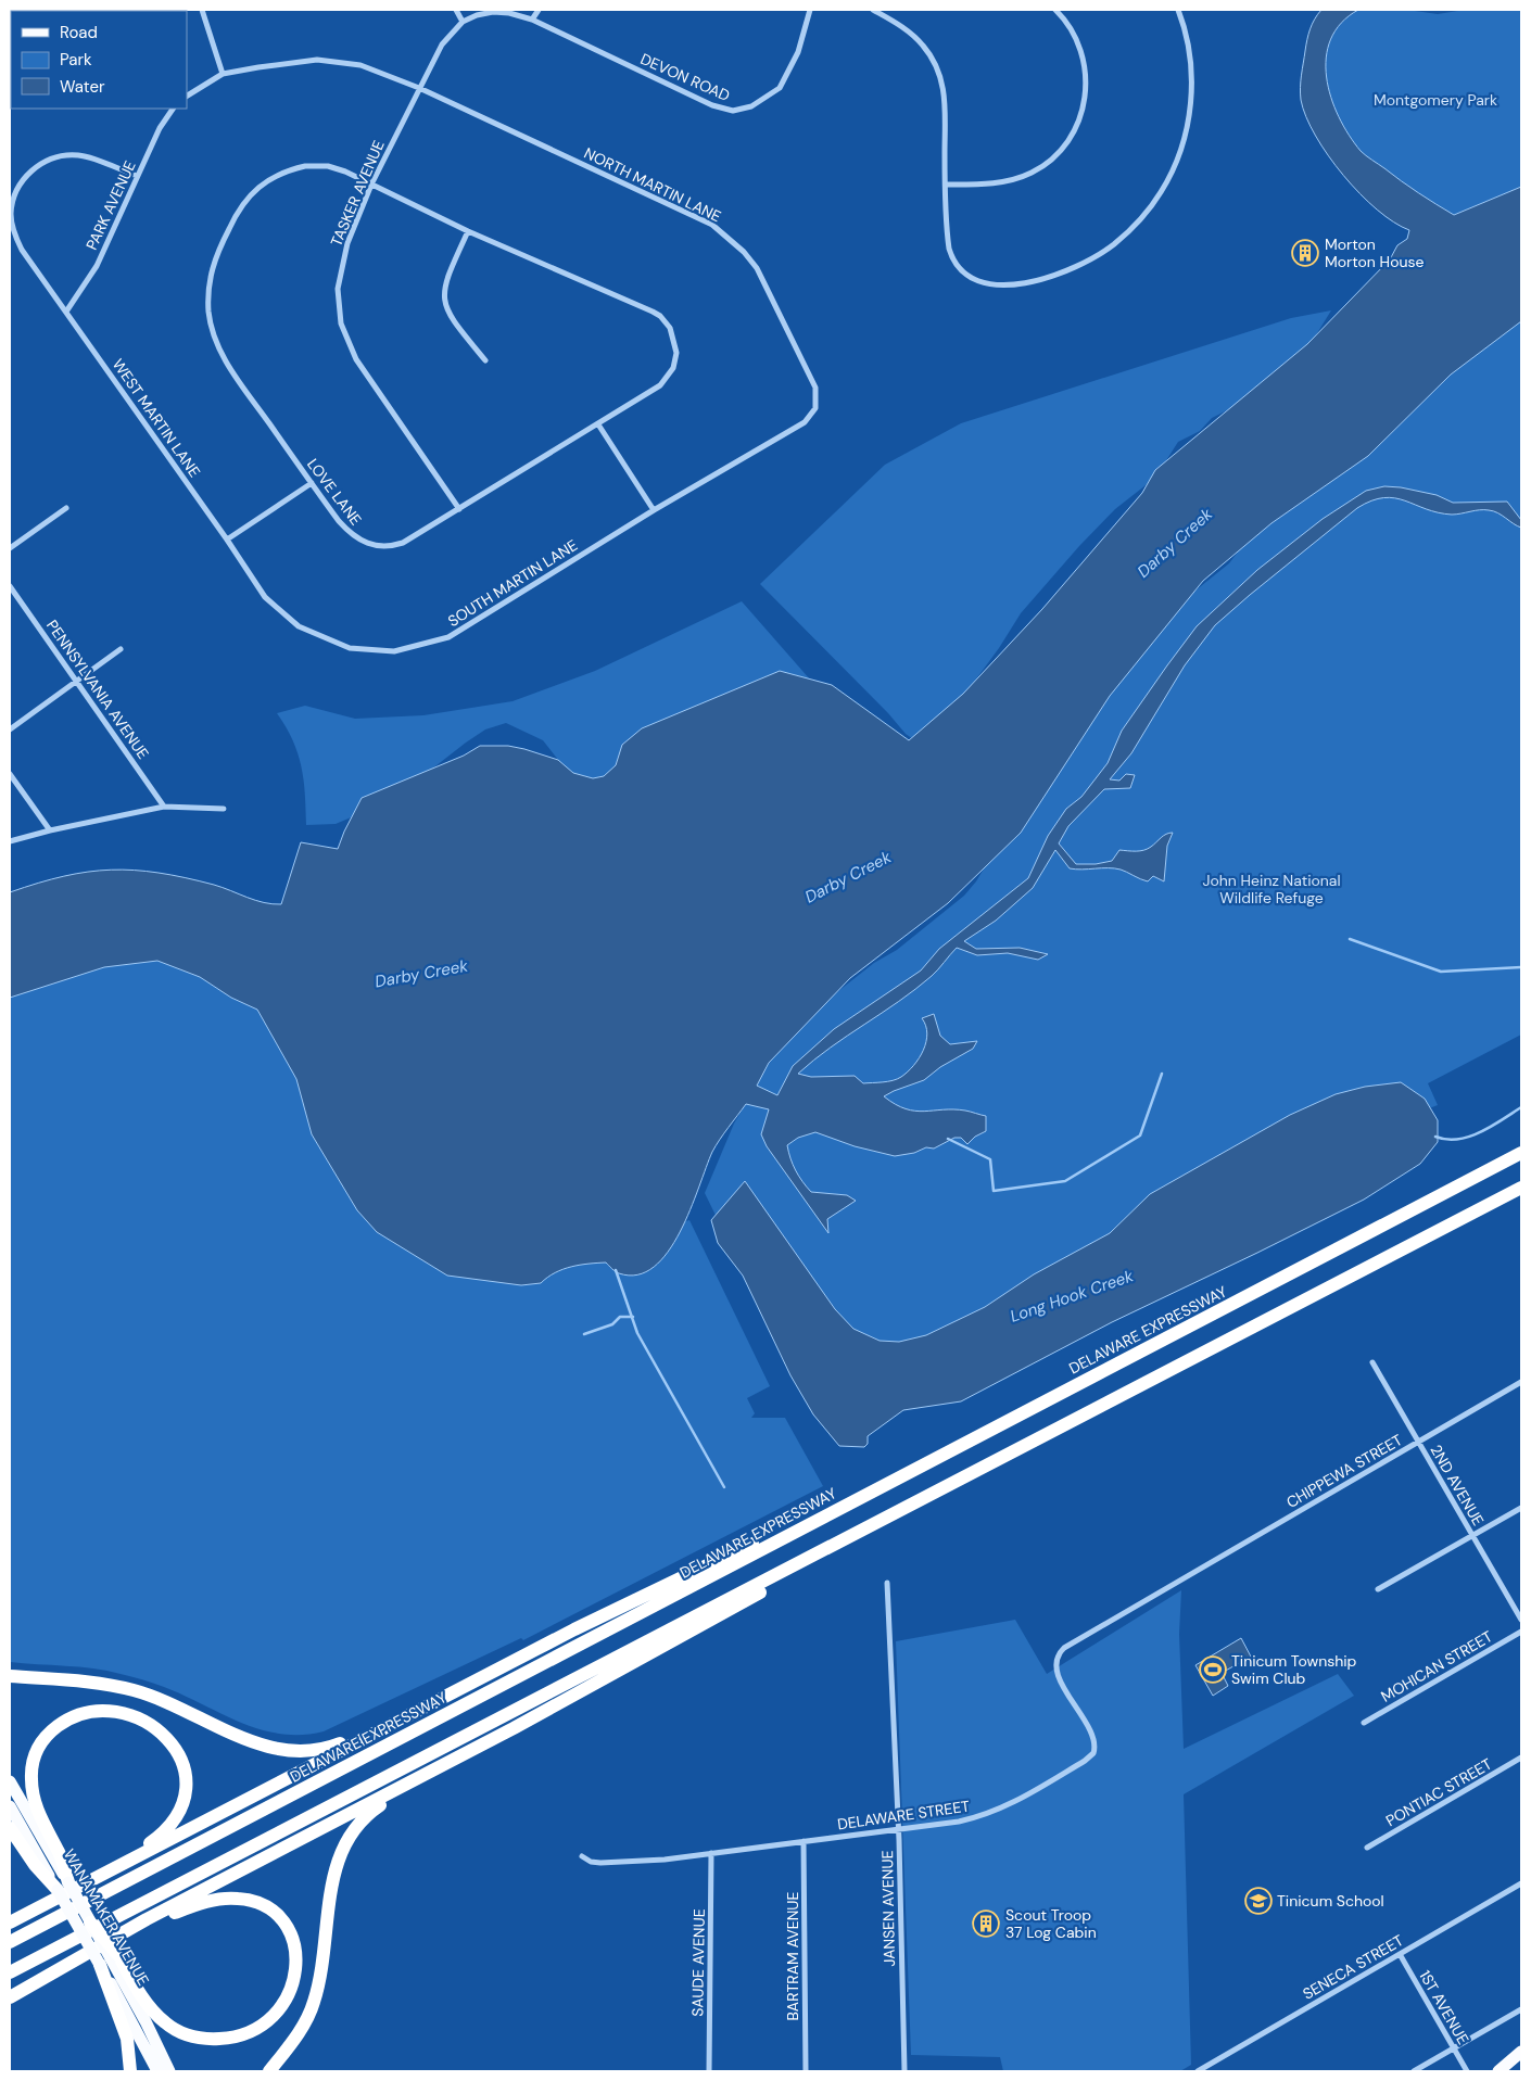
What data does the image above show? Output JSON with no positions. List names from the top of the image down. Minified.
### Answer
{"streets":{"highway":["DELAWARE EXPRESSWAY"],"main road":["WANAMAKER AVENUE"],"street":["DEVON ROAD","NORTH MARTIN LANE","TASKER AVENUE","PARK AVENUE","WEST MARTIN LANE","LOVE LANE","SOUTH MARTIN LANE","PENNSYLVANIA AVENUE","CHIPPEWA STREET","2ND AVENUE","MOHICAN STREET","PONTIAC STREET","DELAWARE STREET","JANSEN AVENUE","BARTRAM AVENUE","SAUDE AVENUE","SENECA STREET","1ST AVENUE"]},"crossings":[["DEVON ROAD","TASKER AVENUE"],["NORTH MARTIN LANE","TASKER AVENUE"],["NORTH MARTIN LANE","SOUTH MARTIN LANE"],["TASKER AVENUE","LOVE LANE"],["PARK AVENUE","WEST MARTIN LANE"],["WEST MARTIN LANE","SOUTH MARTIN LANE"],["CHIPPEWA STREET","2ND AVENUE"],["CHIPPEWA STREET","DELAWARE STREET"],["DELAWARE STREET","JANSEN AVENUE"],["DELAWARE STREET","BARTRAM AVENUE"],["DELAWARE STREET","SAUDE AVENUE"],["SENECA STREET","1ST AVENUE"]],"water":["Darby Creek","Long Hook Creek"],"parks":["Montgomery Park","John Heinz National Wildlife Refuge"],"places":{"building":["Morton Morton House","Scout Troop 37 Log Cabin"],"sports":["Tinicum Township Swim Club"],"school or university":["Tinicum School"]},"legend":["Road","Park","Water"]}
